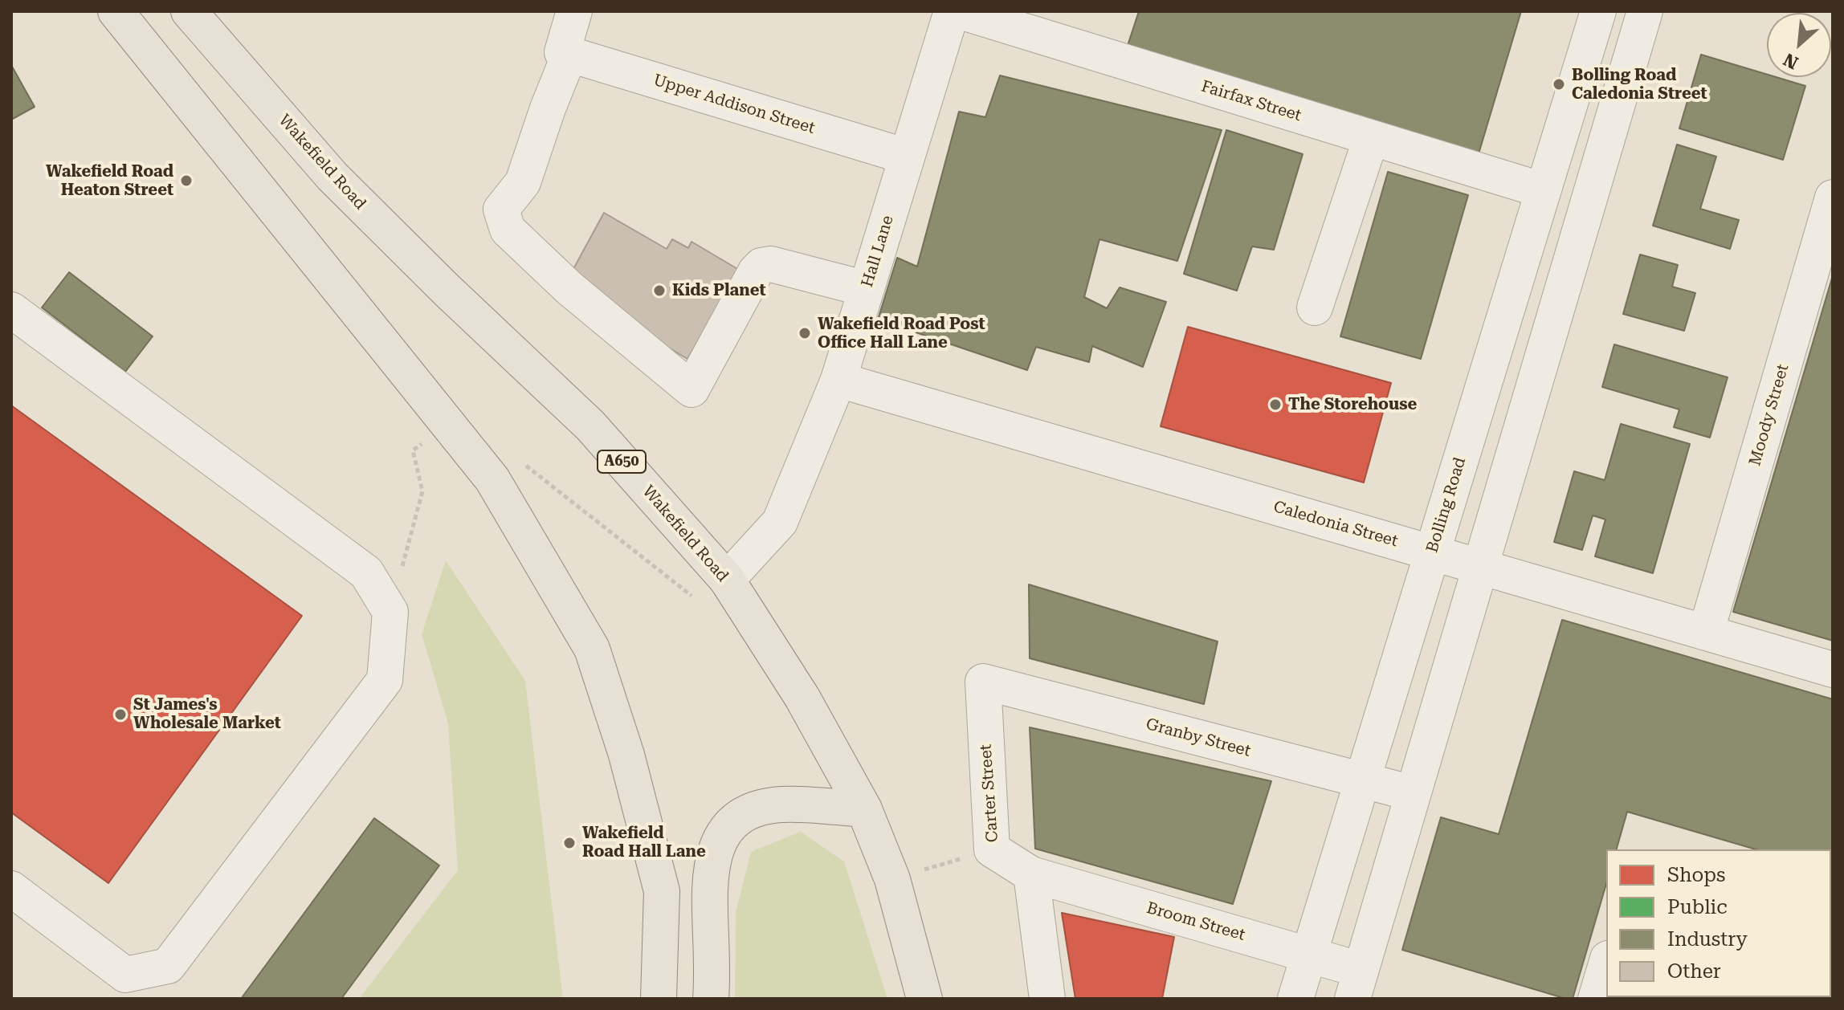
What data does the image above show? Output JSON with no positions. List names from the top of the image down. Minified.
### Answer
{"streets":{"main road":["Wakefield Road","A650"],"street":["Fairfax Street","Upper Addison Street","Hall Lane","Moody Street","Bolling Road","Caledonia Street","Granby Street","Carter Street","Broom Street"]},"crossings":[["Fairfax Street","Bolling Road"],["Upper Addison Street","Hall Lane"],["Wakefield Road","Hall Lane"],["Hall Lane","Caledonia Street"],["Moody Street","Caledonia Street"],["Bolling Road","Caledonia Street"],["Bolling Road","Granby Street"],["Bolling Road","Broom Street"],["Granby Street","Carter Street"],["Carter Street","Broom Street"]],"places":["Bolling Road Caledonia Street","Wakefield Road Heaton Street","Kids Planet","Wakefield Road Post Office Hall Lane","The Storehouse","St James's Wholesale Market","Wakefield Road Hall Lane"],"legend":["Shops","Public","Industry","Other"],"north":"bottom left"}
